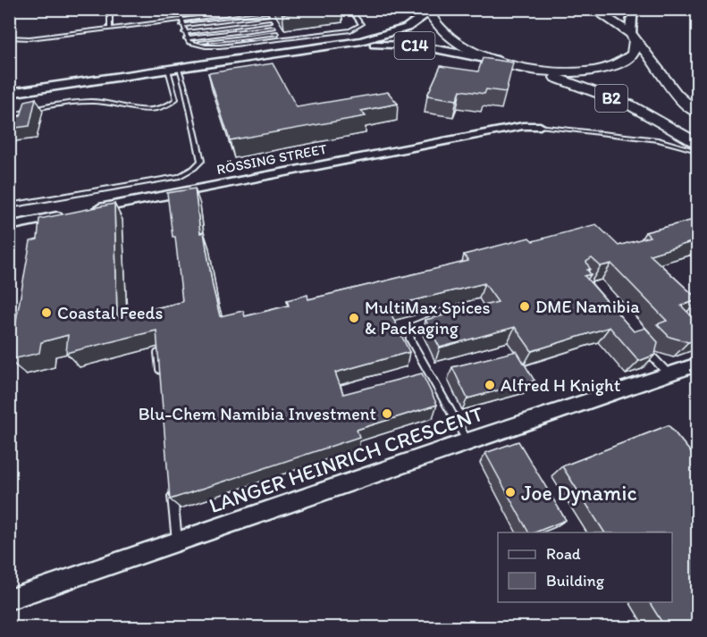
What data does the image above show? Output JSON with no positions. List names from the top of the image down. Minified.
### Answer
{"streets":{"highway":["B2"],"main road":["C14"],"street":["RÖSSING STREET","LANGER HEINRICH CRESCENT"]},"places":["DME Namibia","Coastal Feeds","MultiMax Spices & Packaging","Alfred H Knight","Blu-Chem Namibia Investment","Joe Dynamic"],"legend":["Road","Building"]}
